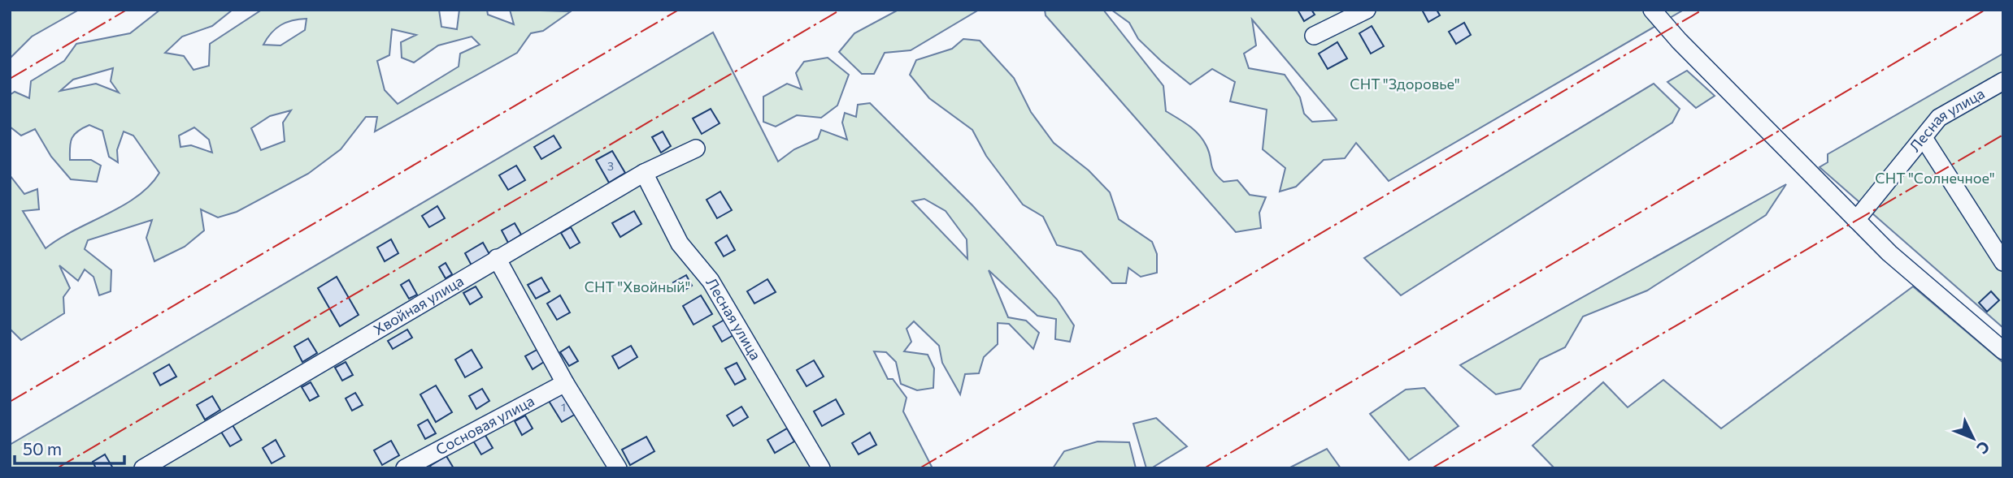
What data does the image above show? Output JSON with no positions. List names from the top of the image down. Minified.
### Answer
{"streets":{"street":["Лесная улица","Хвойная улица","Сосновая улица"]},"crossings":[["Лесная улица","Хвойная улица"]],"parks":["СНТ \"Здоровье\"","СНТ \"Солнечное\"","СНТ \"Хвойный\""],"house_numbers":["3","1"],"scale_bar":"50 m","north":"bottom right"}
